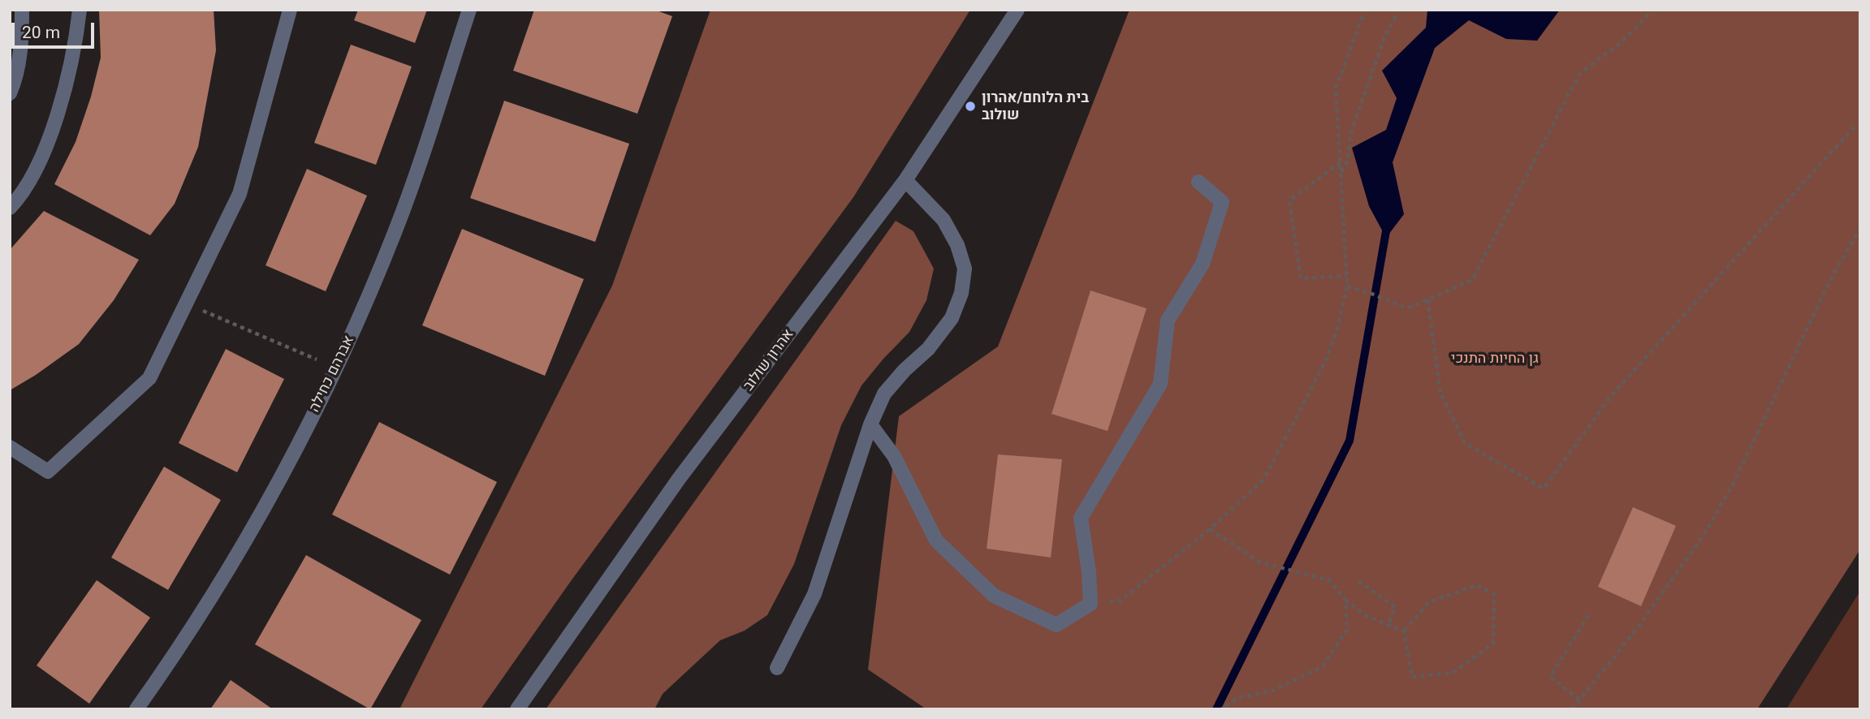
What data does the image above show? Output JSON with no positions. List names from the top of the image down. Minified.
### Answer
{"streets":{"street":["אהרון שולוב","אברהם כחילה"]},"parks":["גן החיות התנכי"],"places":["בית הלוחם/אהרון שולוב"],"scale_bar":"20 m"}
